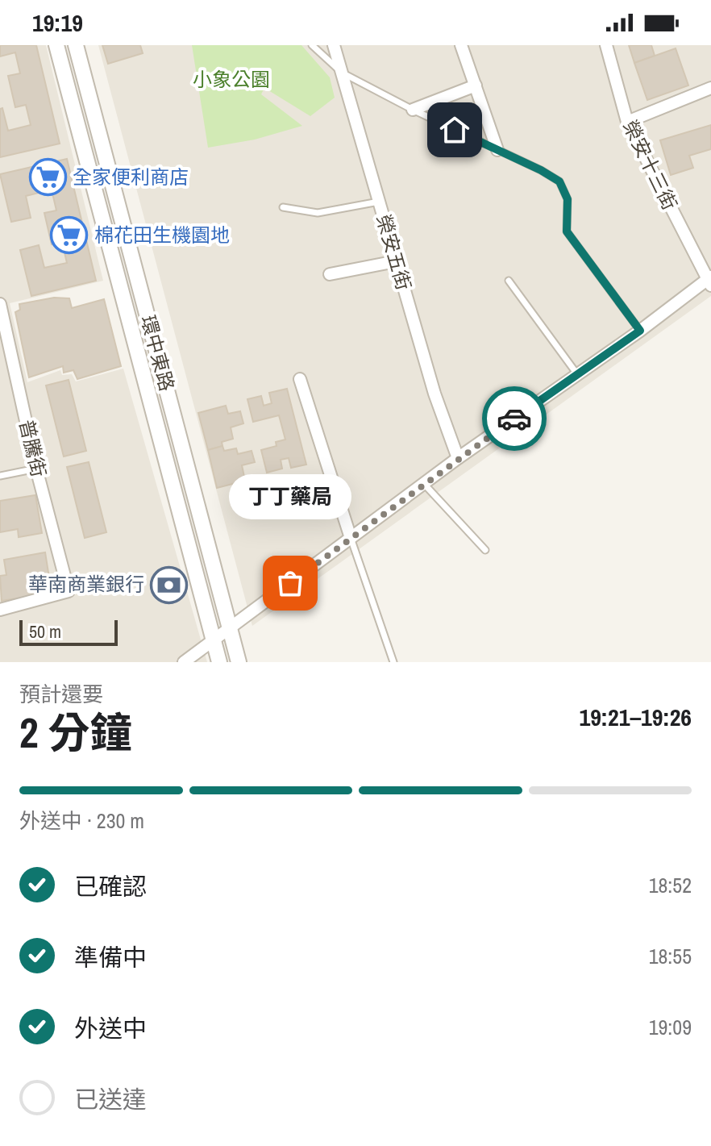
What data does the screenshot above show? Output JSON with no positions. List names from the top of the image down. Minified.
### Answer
{"streets":{"street":["榮安十三街","榮安五街","環中東路","普騰街"]},"parks":["小象公園"],"places":{"supermarket":["全家便利商店","棉花田生機園地"],"other":["丁丁藥局"],"bank":["華南商業銀行"]},"scale_bar":"50 m","page":{"status":"19:19","bubble":"丁丁藥局","scale":"50 m","heading":["2 分鐘","預計還要","19:21–19:26"],"bar":"外送中 · 230 m","list":[["已確認","18:52"],["準備中","18:55"],["外送中","19:09"],"已送達"]}}
